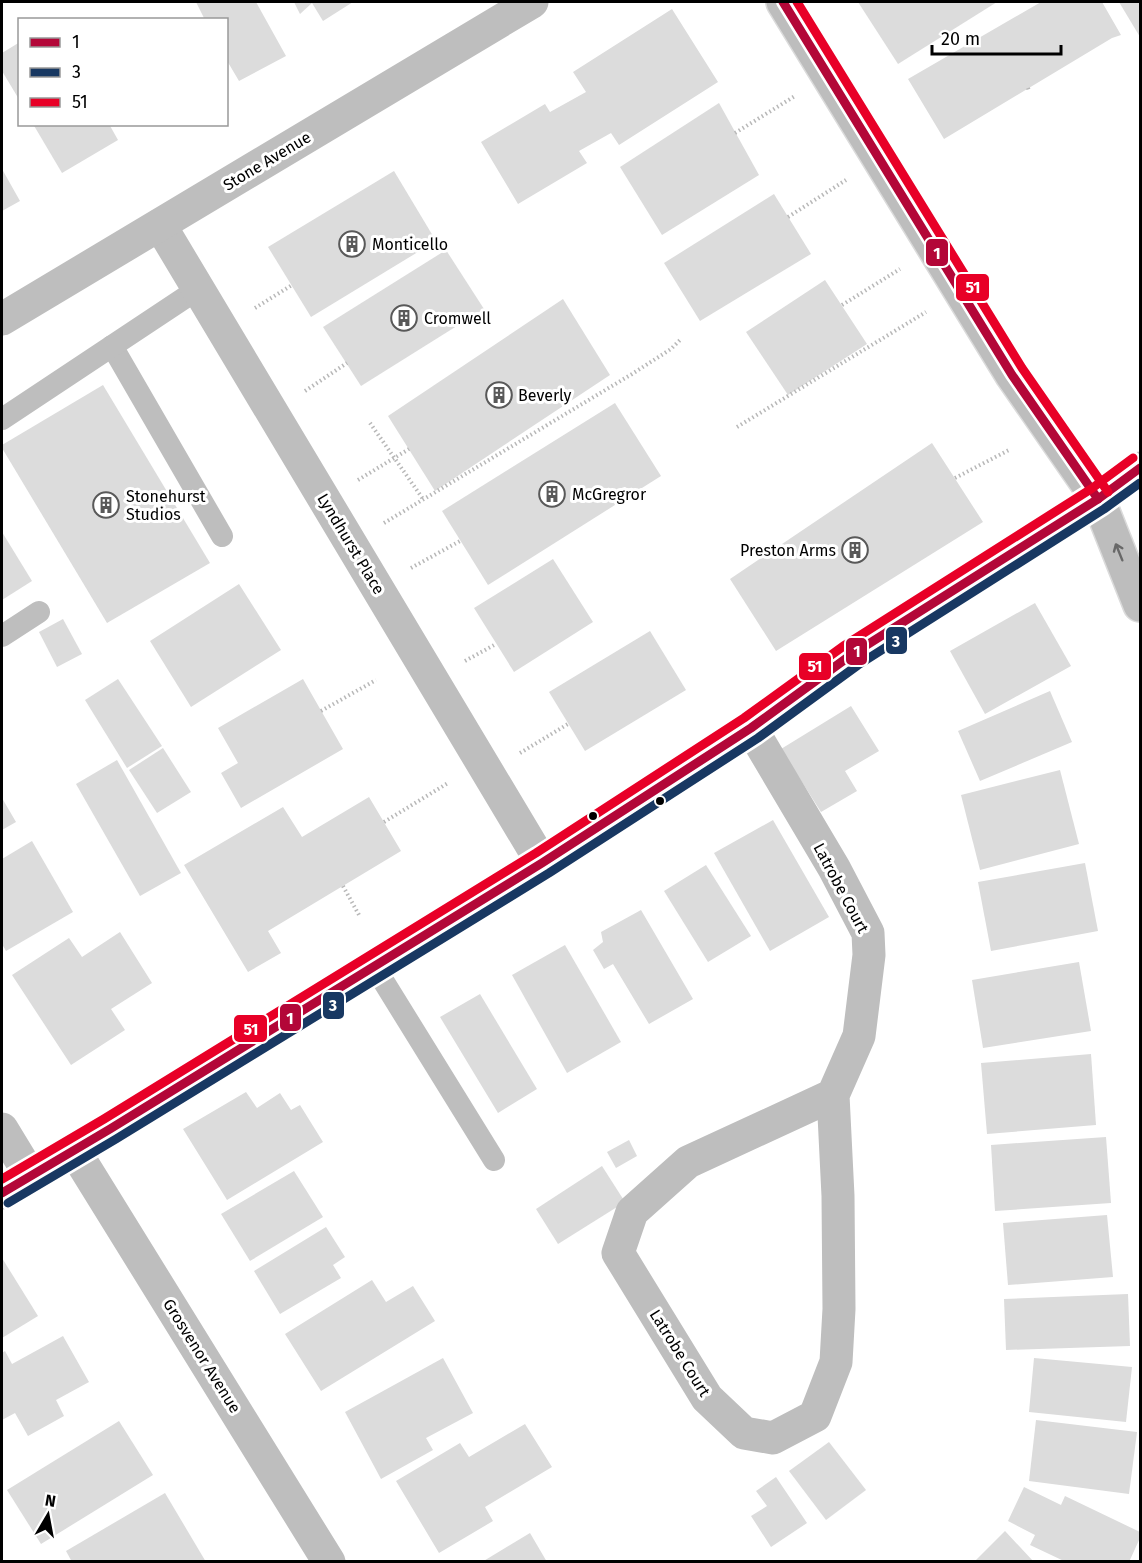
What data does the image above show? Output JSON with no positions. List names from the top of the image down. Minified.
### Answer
{"streets":{"street":["Stone Avenue","Lyndhurst Place","Latrobe Court","Grosvenor Avenue"]},"crossings":[["Stone Avenue","Lyndhurst Place"]],"places":{"building":["Monticello","Cromwell","Beverly","McGregror","Stonehurst Studios","Preston Arms"]},"lines":["transit line 1","transit line 51","transit line 3"],"legend":["1","3","51"],"scale_bar":"20 m","north":"top"}
